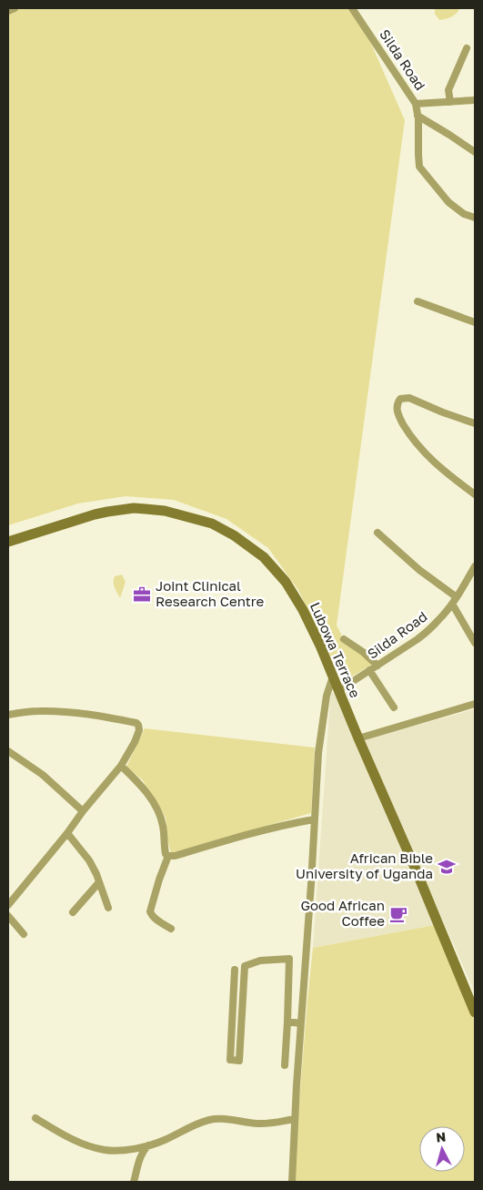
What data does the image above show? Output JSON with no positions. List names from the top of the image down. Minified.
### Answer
{"streets":{"street":["Silda Road","Lubowa Terrace"]},"crossings":[["Silda Road","Lubowa Terrace"]],"places":{"office":["Joint Clinical Research Centre"],"school or university":["African Bible University of Uganda"],"cafe":["Good African Coffee"]},"north":"top"}
